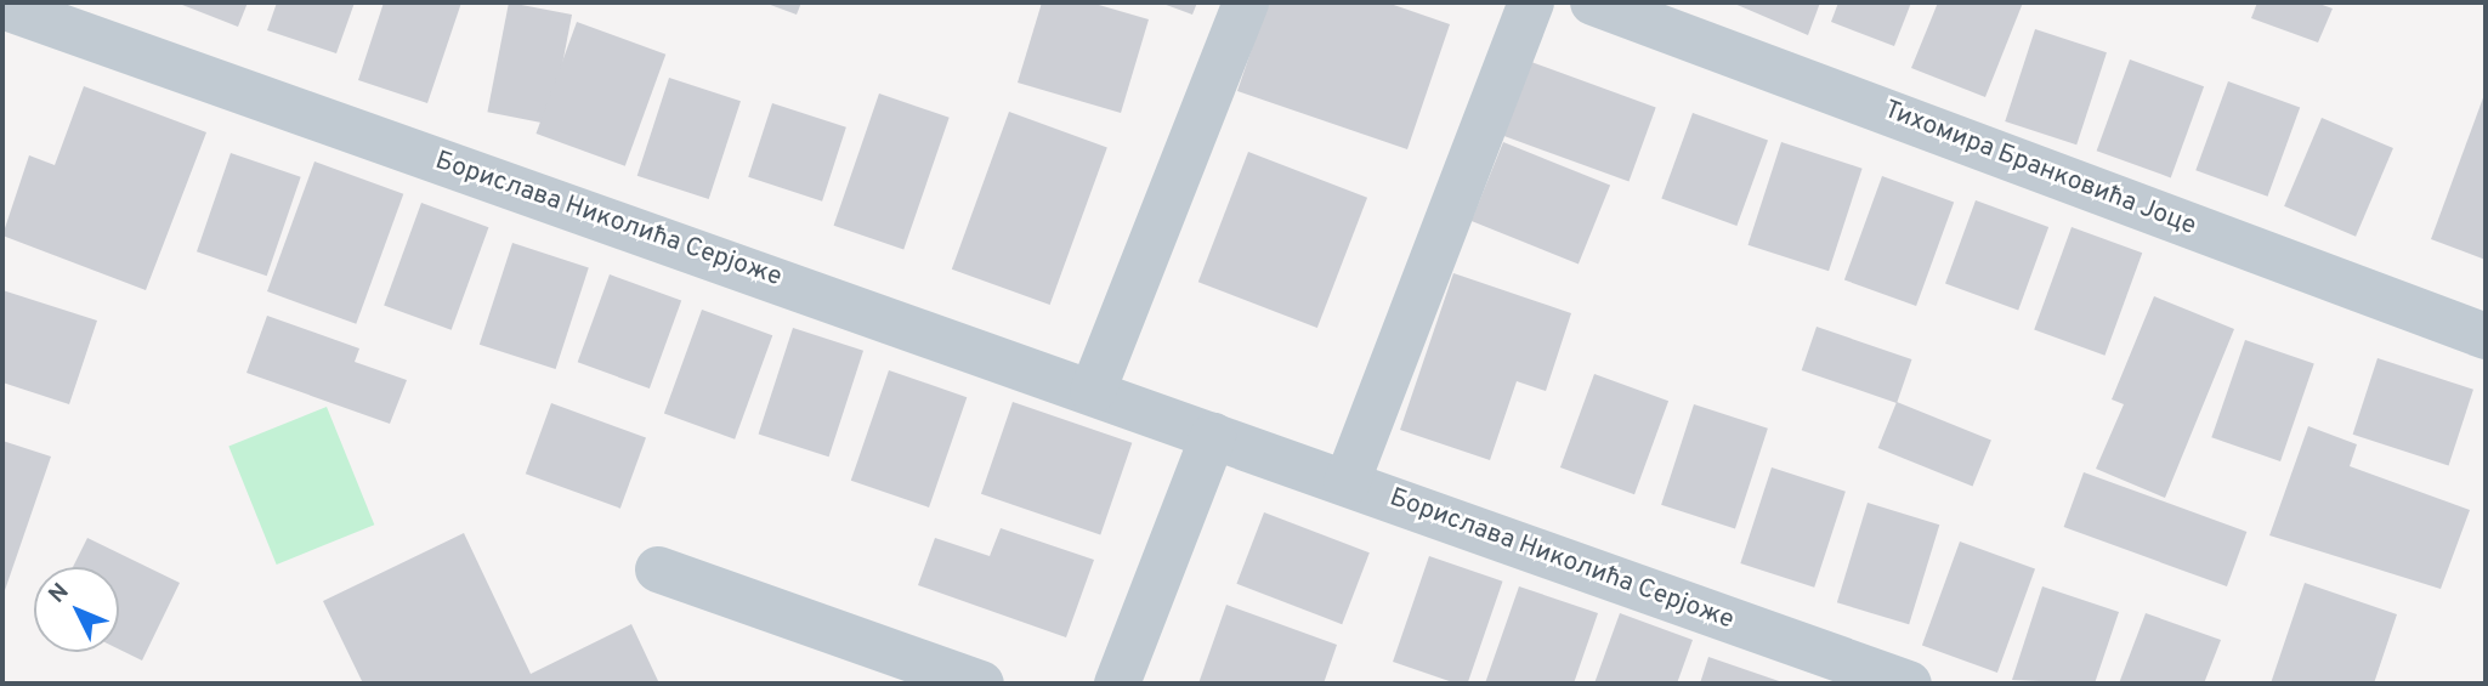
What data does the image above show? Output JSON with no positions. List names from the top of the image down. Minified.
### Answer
{"streets":{"street":["Тихомира Бранковића Јоце","Борислава Николића Серјоже"]},"north":"top left"}
